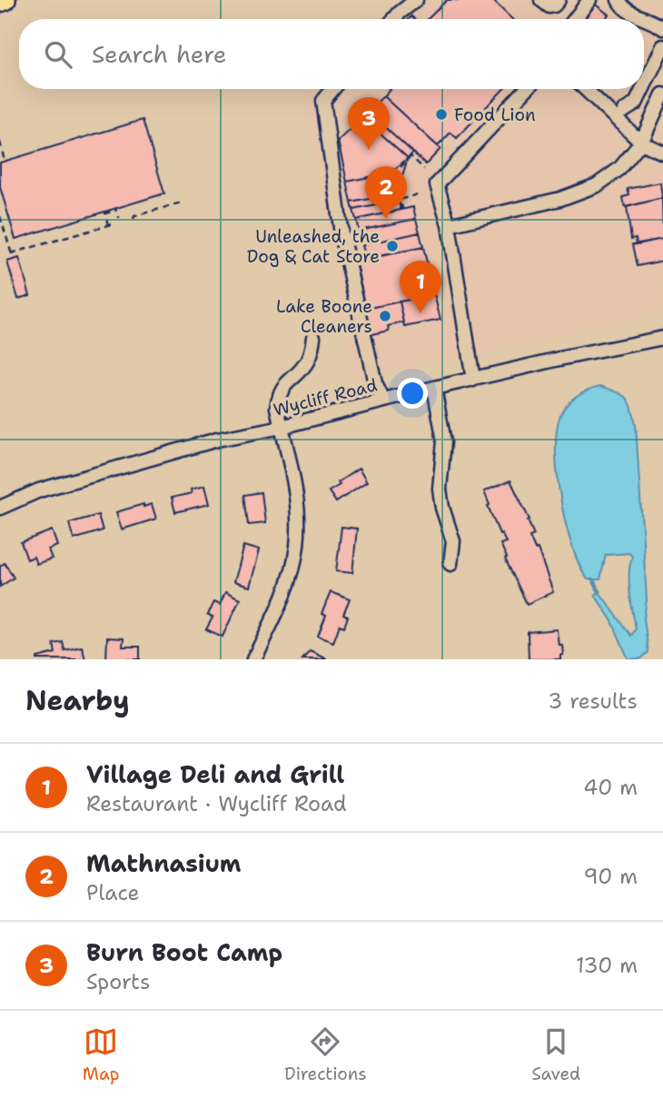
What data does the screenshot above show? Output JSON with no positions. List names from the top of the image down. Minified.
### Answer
{"streets":{"street":["Wycliff Road"]},"places":["Food Lion","Unleashed, the Dog & Cat Store","Lake Boone Cleaners"],"page":{"search":"Search here","pins":["3","2","1"],"heading":["Nearby","3 results"],"list":[{"mark":"1","name":"Village Deli and Grill","note":"Restaurant · Wycliff Road","value":"40 m"},{"mark":"2","name":"Mathnasium","note":"Place","value":"90 m"},{"mark":"3","name":"Burn Boot Camp","note":"Sports","value":"130 m"}],"nav":["Map","Directions","Saved"]}}
